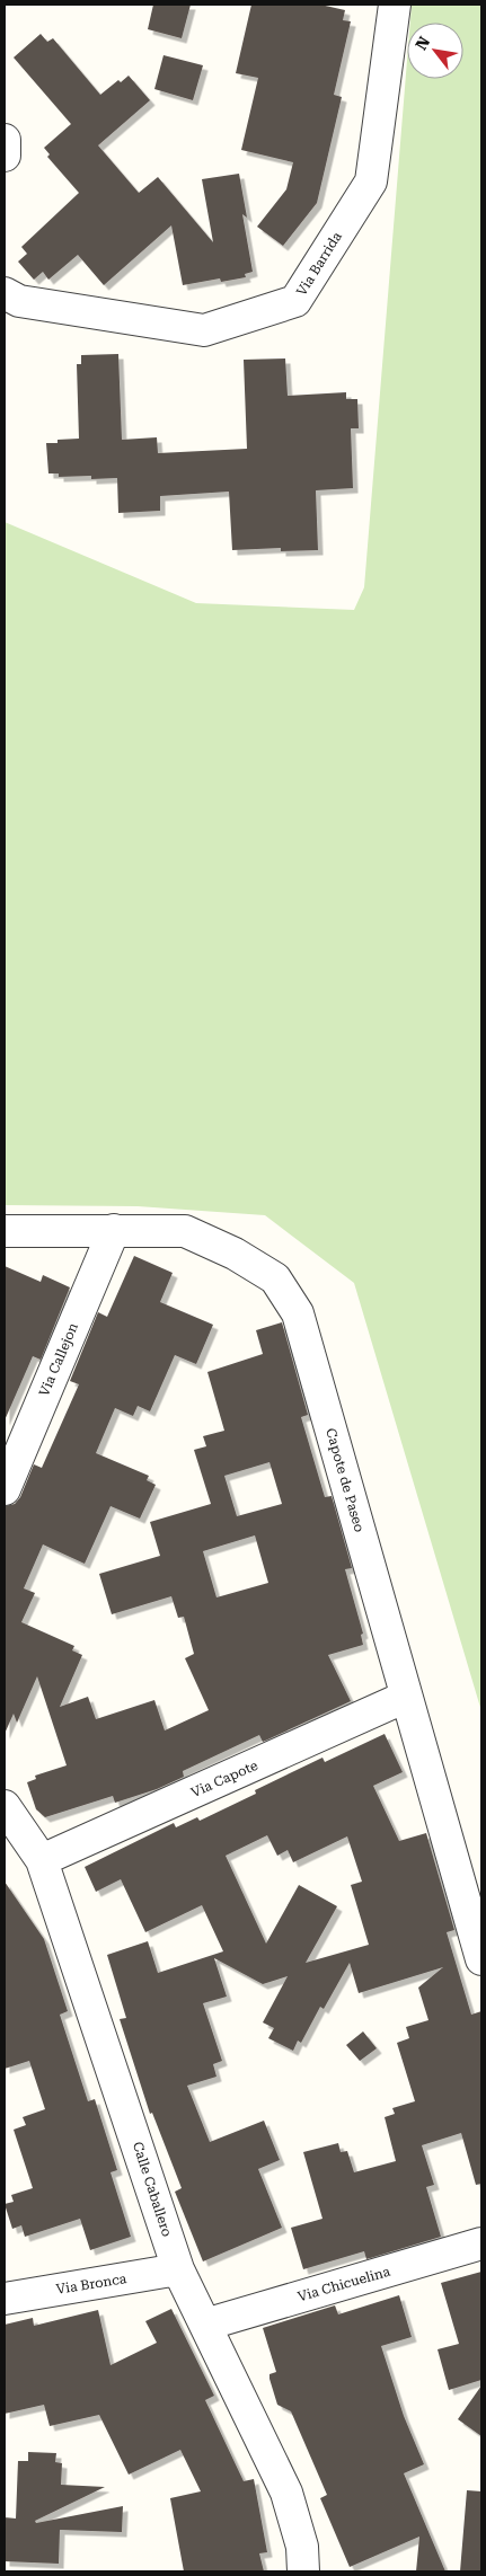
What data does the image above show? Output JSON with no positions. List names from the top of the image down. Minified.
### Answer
{"streets":{"street":["Via Barrida","Via Callejon","Capote de Paseo","Via Capote","Calle Caballero","Via Bronca","Via Chicuelina"]},"crossings":[["Via Callejon","Capote de Paseo"],["Capote de Paseo","Via Capote"],["Via Capote","Calle Caballero"],["Calle Caballero","Via Bronca"],["Calle Caballero","Via Chicuelina"]],"north":"top left"}
